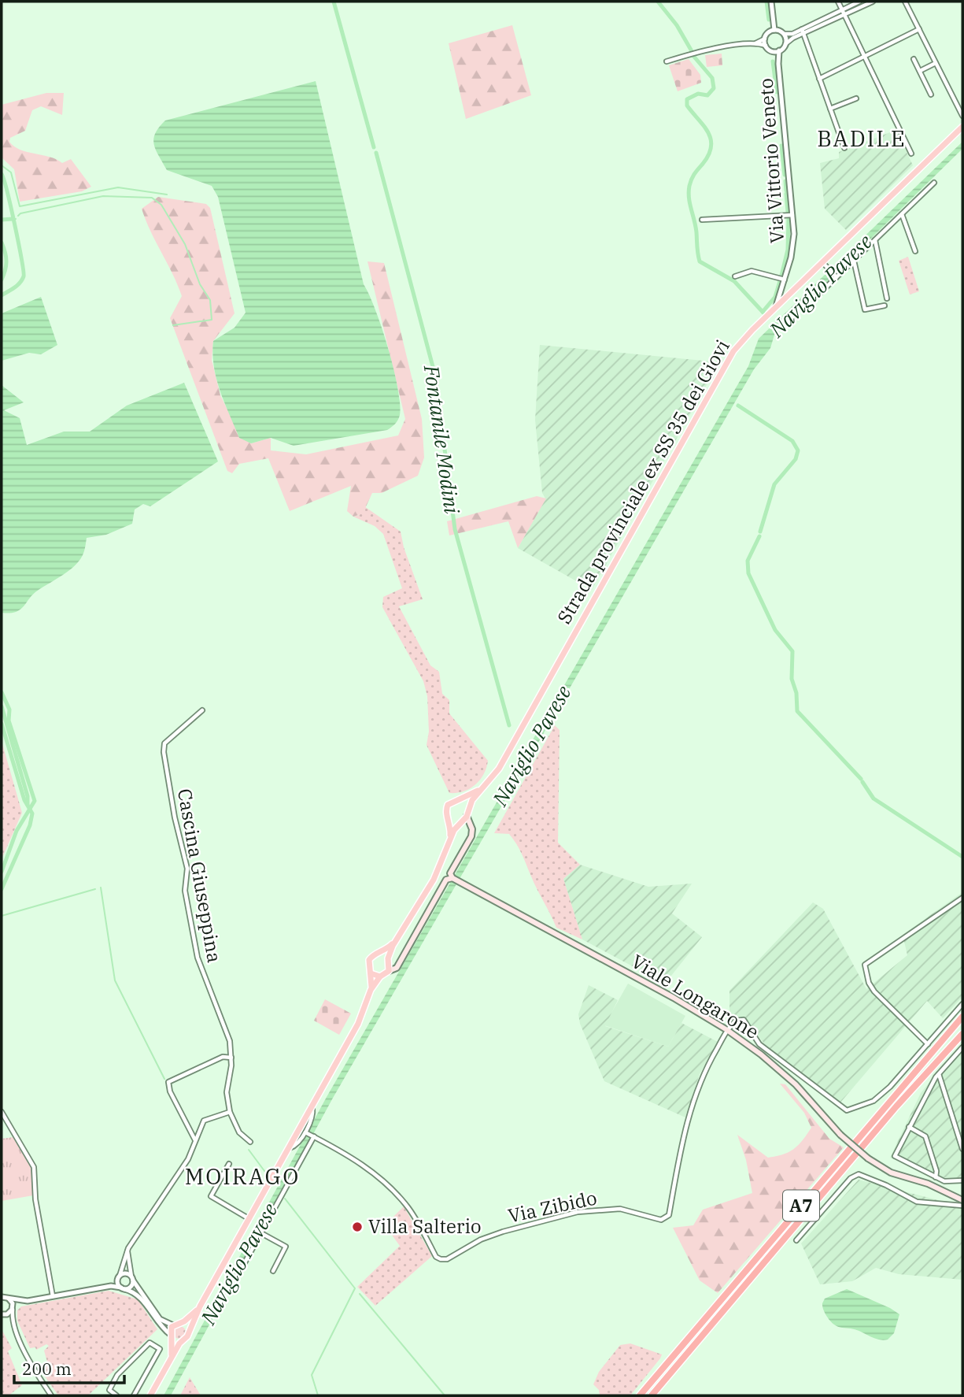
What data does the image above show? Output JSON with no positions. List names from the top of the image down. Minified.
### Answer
{"streets":{"highway":["A7"],"main road":["Strada provinciale ex SS 35 dei Giovi","Viale Longarone"],"street":["Via Vittorio Veneto","Cascina Giuseppina","Via Zibido"]},"crossings":[["Via Vittorio Veneto","Strada provinciale ex SS 35 dei Giovi"],["Viale Longarone","Via Zibido"]],"districts":["BADILE","MOIRAGO"],"water":["Naviglio Pavese","Fontanile Modini"],"places":["Villa Salterio"],"scale_bar":"200 m"}
